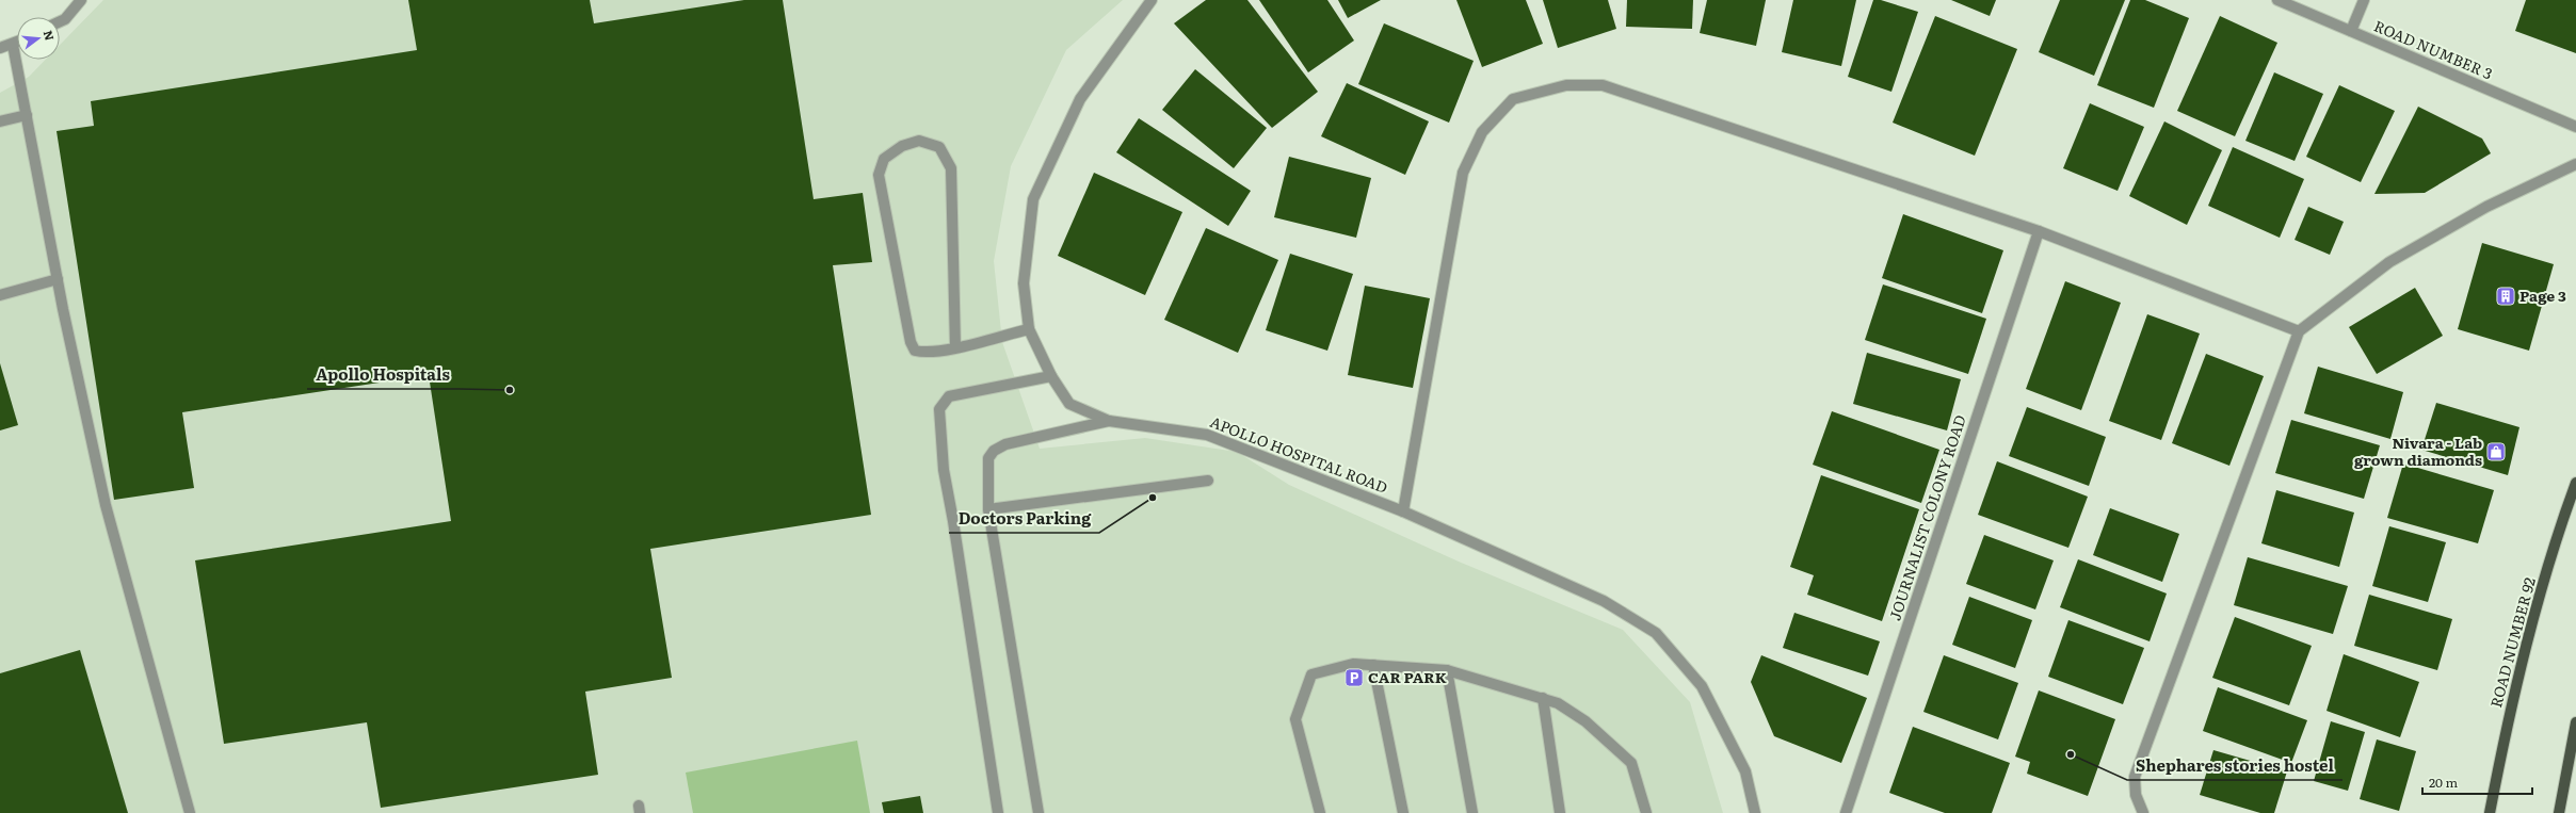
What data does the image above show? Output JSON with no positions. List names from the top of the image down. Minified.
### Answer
{"streets":{"main road":["ROAD NUMBER 92"],"street":["ROAD NUMBER 3","APOLLO HOSPITAL ROAD","JOURNALIST COLONY ROAD"]},"places":{"building":["Page 3"],"other":["Apollo Hospitals","Doctors Parking","Shephares stories hostel"],"shop":["Nivara - Lab grown diamonds"],"parking":["CAR PARK"]},"scale_bar":"20 m","north":"right"}
